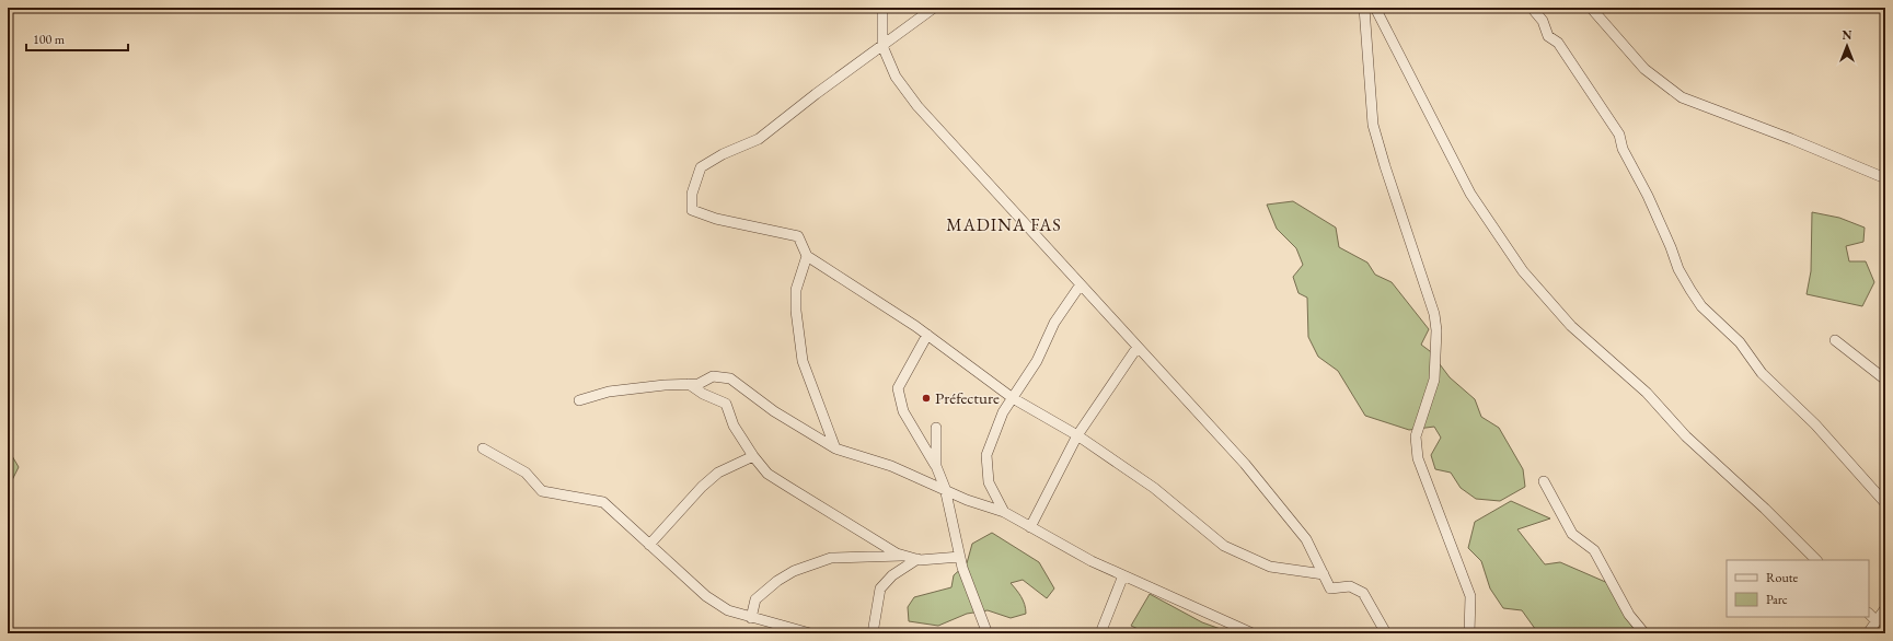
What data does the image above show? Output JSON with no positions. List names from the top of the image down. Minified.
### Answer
{"districts":["MADINA FAS"],"places":["Préfecture"],"legend":["Route","Parc"],"scale_bar":"100 m","north":"top"}
